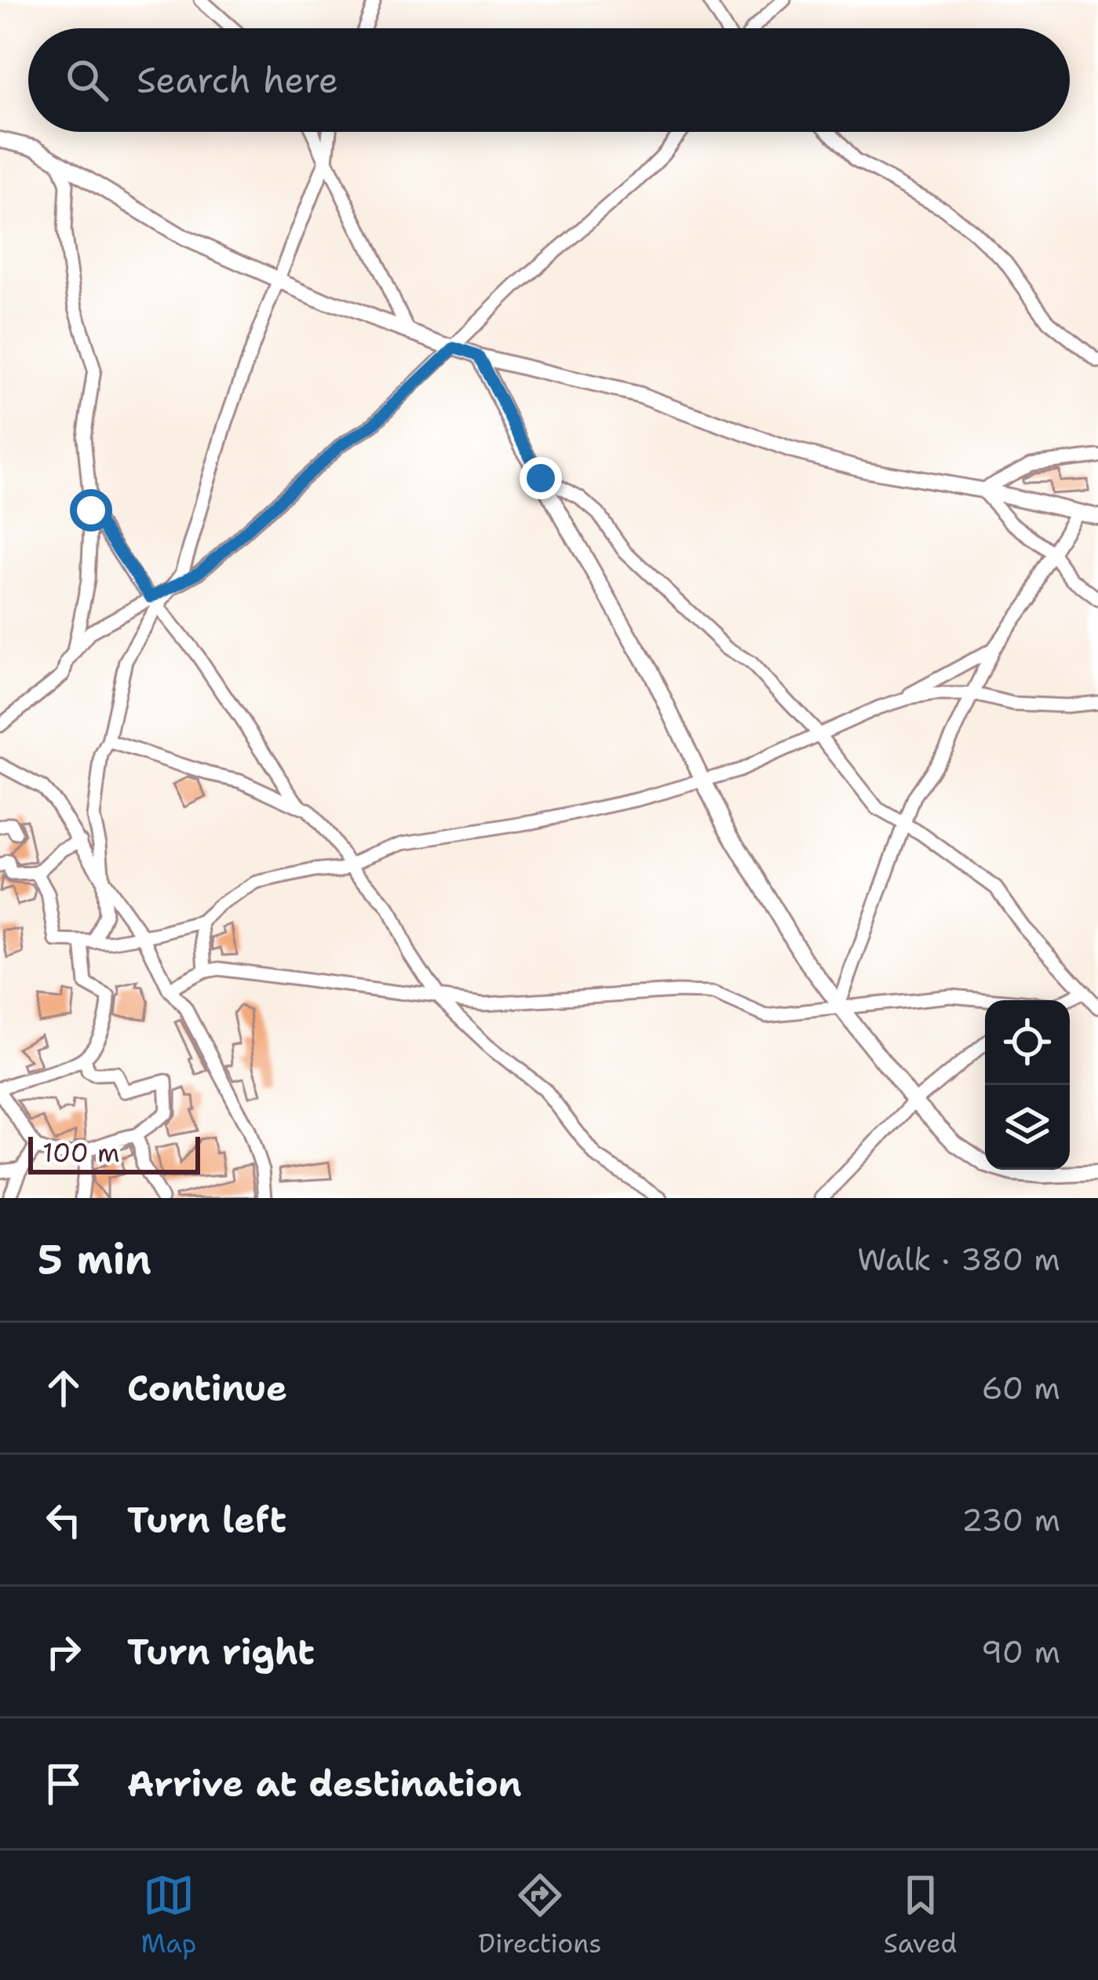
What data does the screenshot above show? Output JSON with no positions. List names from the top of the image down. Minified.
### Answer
{"scale_bar":"100 m","page":{"search":"Search here","scale":"100 m","heading":["5 min","Walk · 380 m"],"list":[["Continue","60 m"],["Turn left","230 m"],["Turn right","90 m"],"Arrive at destination"],"nav":["Map","Directions","Saved"]}}
